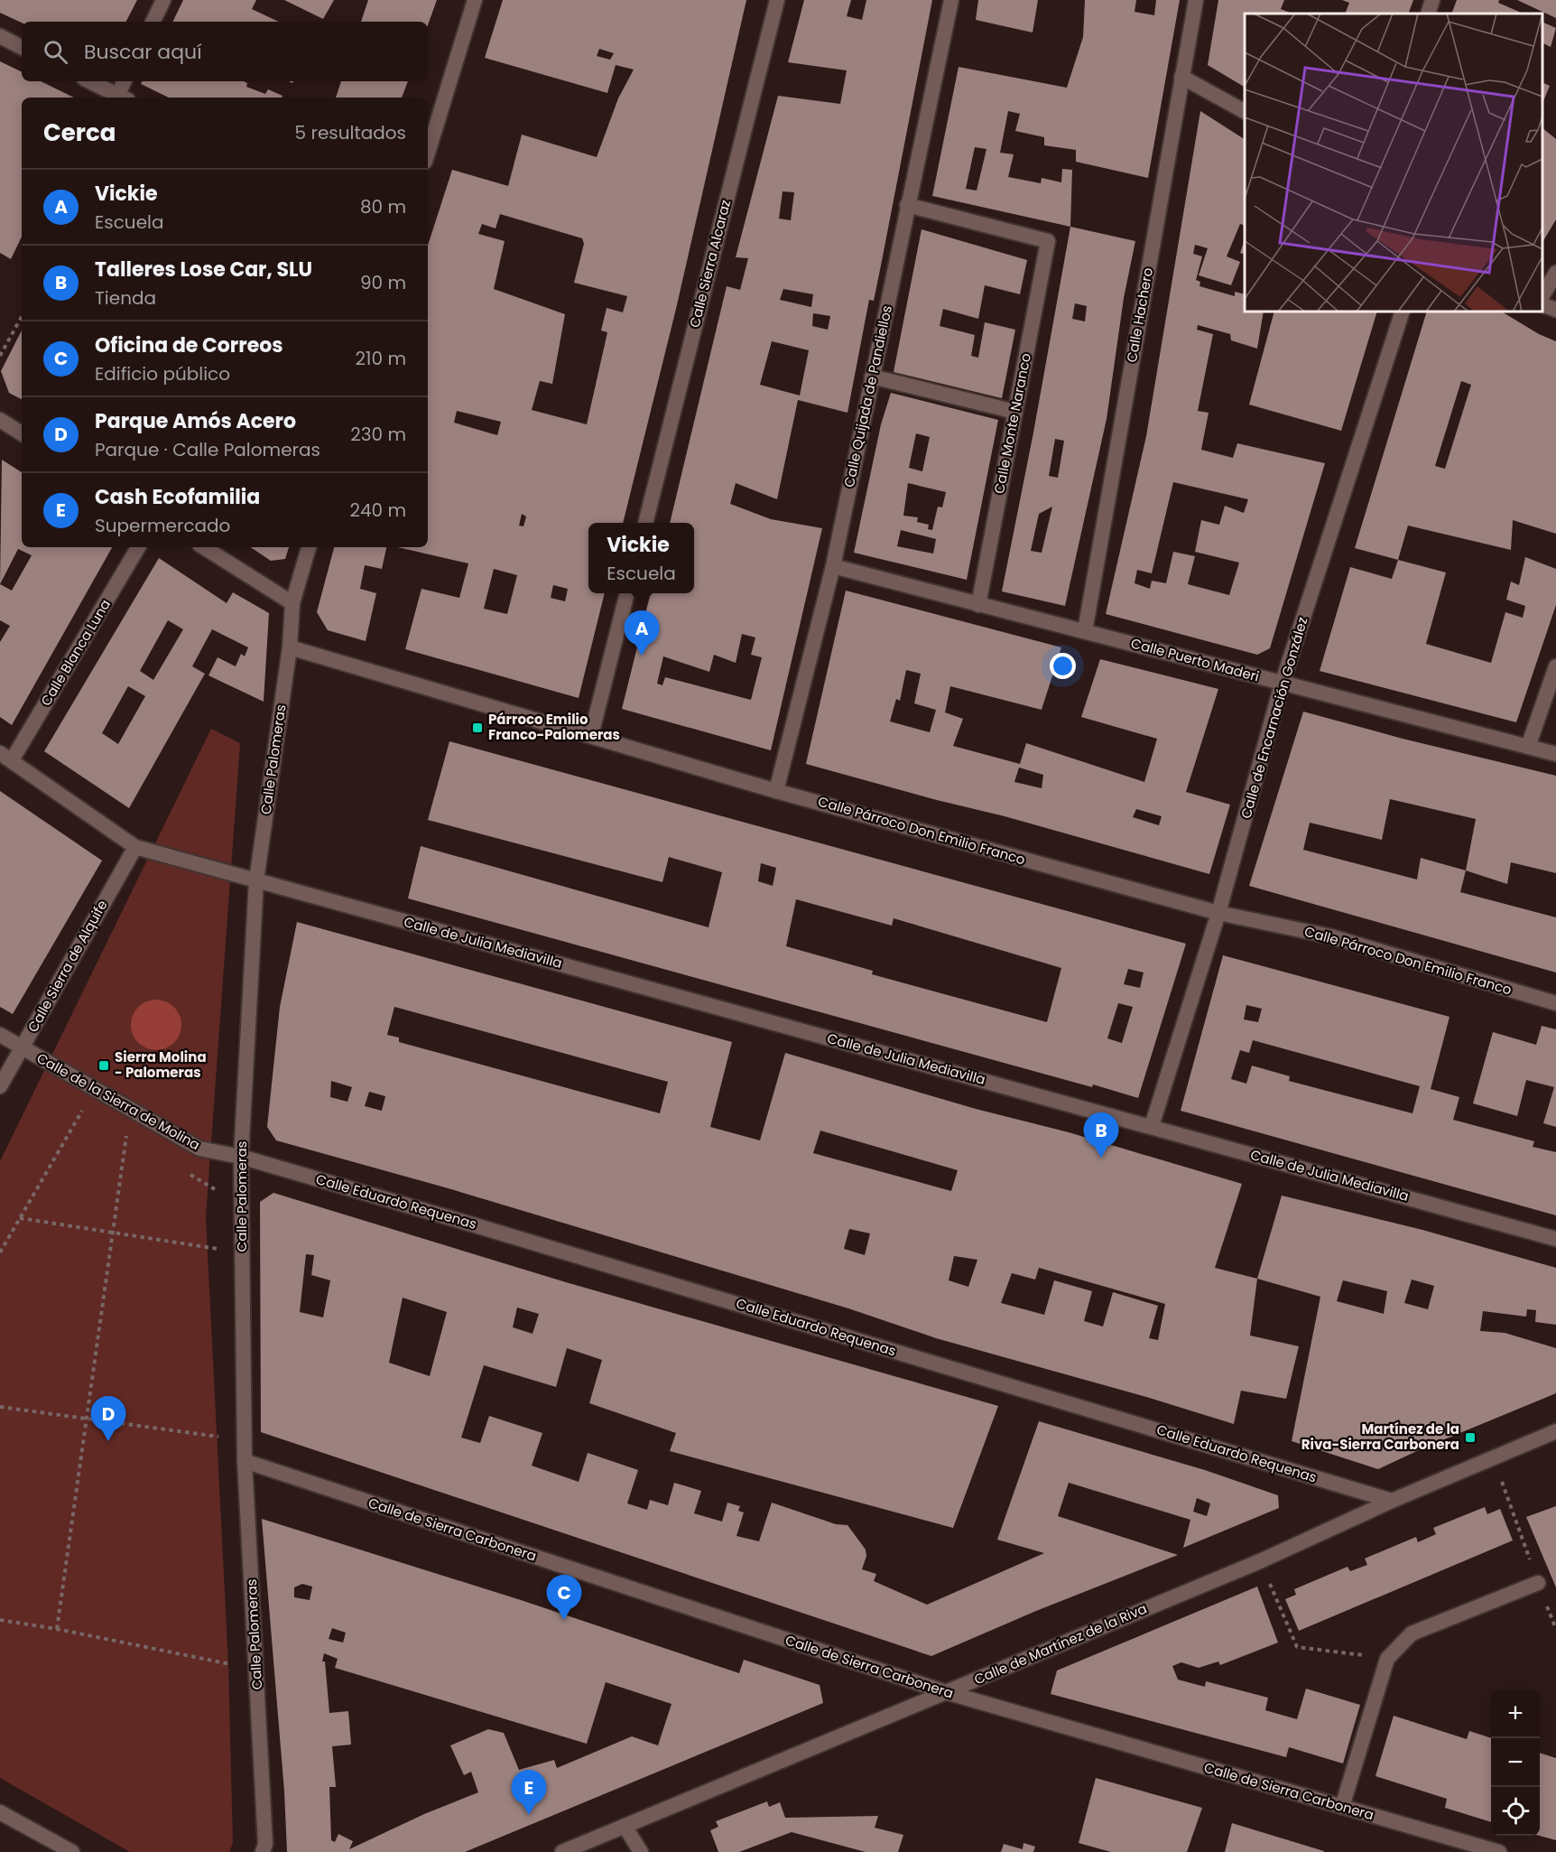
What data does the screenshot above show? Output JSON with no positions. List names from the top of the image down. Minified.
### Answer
{"streets":{"street":["Calle Sierra Alcaraz","Calle Hachero","Calle Quijada de Pandiellos","Calle Monte Naranco","Calle Blanca Luna","Calle Puerto Maderi","Calle de Encarnación González","Calle Palomeras","Calle Párroco Don Emilio Franco","Calle de Julia Mediavilla","Calle Sierra de Alquife","Calle de la Sierra de Molina","Calle Eduardo Requenas","Calle de Sierra Carbonera","Calle de Martínez de la Riva"]},"crossings":[["Calle Hachero","Calle Puerto Maderi"],["Calle Quijada de Pandiellos","Calle Monte Naranco"],["Calle Quijada de Pandiellos","Calle Puerto Maderi"],["Calle Quijada de Pandiellos","Calle Párroco Don Emilio Franco"],["Calle Monte Naranco","Calle Puerto Maderi"],["Calle Blanca Luna","Calle de Julia Mediavilla"],["Calle Puerto Maderi","Calle de Encarnación González"],["Calle de Encarnación González","Calle Párroco Don Emilio Franco"],["Calle de Encarnación González","Calle de Julia Mediavilla"],["Calle Palomeras","Calle Párroco Don Emilio Franco"],["Calle Palomeras","Calle de Julia Mediavilla"],["Calle Palomeras","Calle de la Sierra de Molina"],["Calle Palomeras","Calle Eduardo Requenas"],["Calle Palomeras","Calle de Sierra Carbonera"],["Calle de Julia Mediavilla","Calle Sierra de Alquife"],["Calle Sierra de Alquife","Calle de la Sierra de Molina"],["Calle de la Sierra de Molina","Calle Eduardo Requenas"],["Calle Eduardo Requenas","Calle de Martínez de la Riva"],["Calle de Sierra Carbonera","Calle de Martínez de la Riva"]],"places":{"transit":["Párroco Emilio Franco-Palomeras","Sierra Molina - Palomeras","Martínez de la Riva-Sierra Carbonera"]},"page":{"search":"Buscar aquí","heading":["Cerca","5 resultados"],"list":[{"mark":"A","name":"Vickie","note":"Escuela","value":"80 m"},{"mark":"B","name":"Talleres Lose Car, SLU","note":"Tienda","value":"90 m"},{"mark":"C","name":"Oficina de Correos","note":"Edificio público","value":"210 m"},{"mark":"D","name":"Parque Amós Acero","note":"Parque · Calle Palomeras","value":"230 m"},{"mark":"E","name":"Cash Ecofamilia","note":"Supermercado","value":"240 m"}],"popup":["Vickie","Escuela"],"pins":["A","B","D","C","E"],"map_buttons":["+","−"]}}
